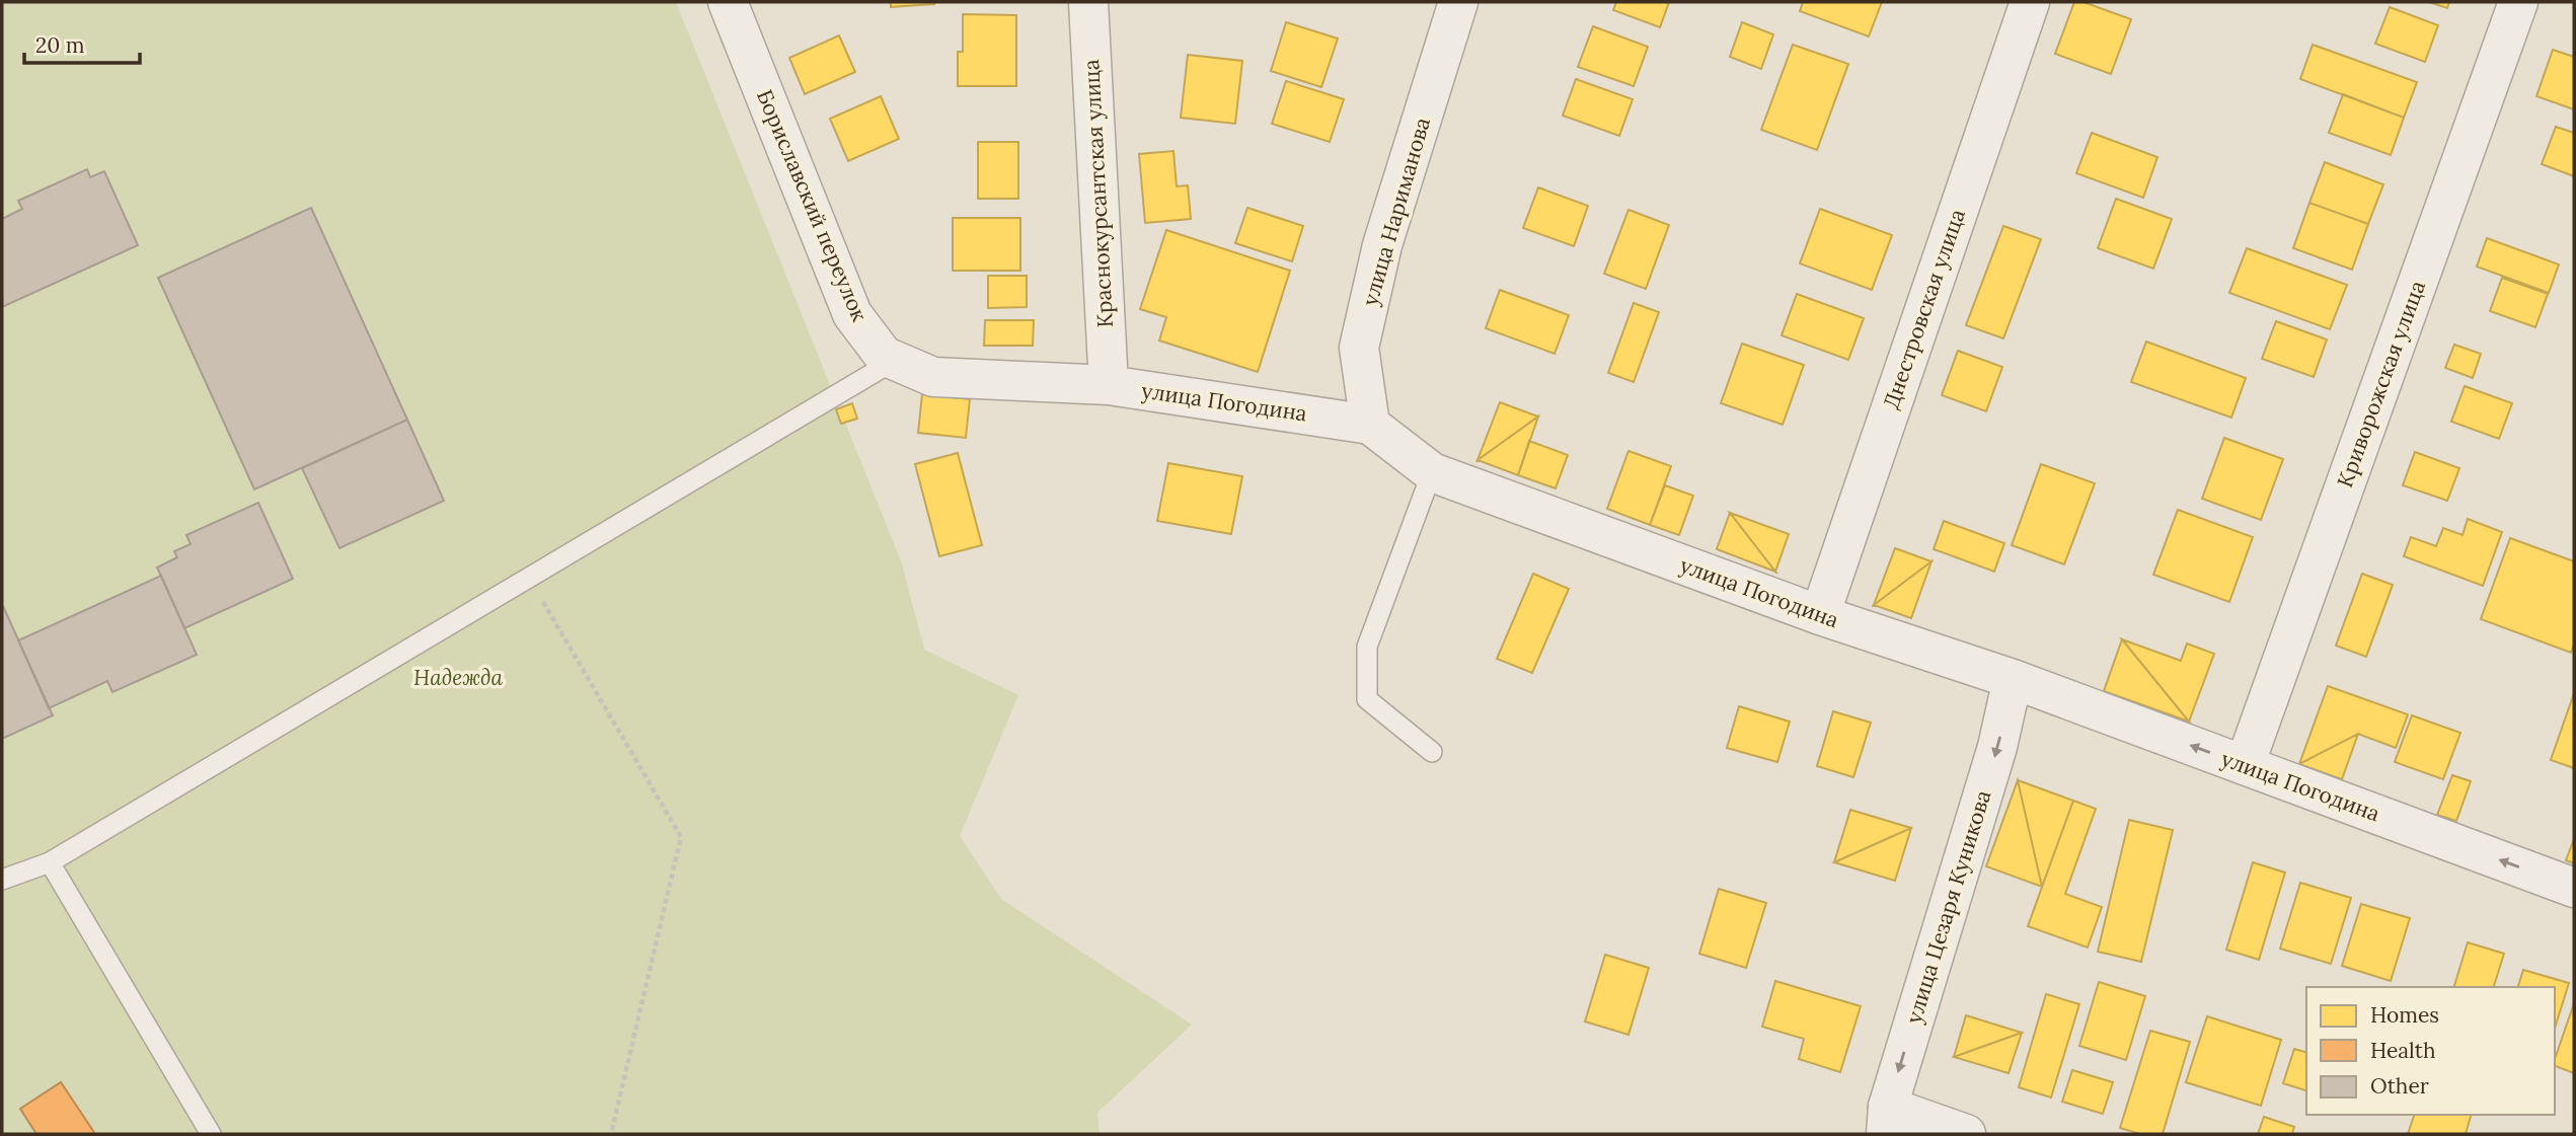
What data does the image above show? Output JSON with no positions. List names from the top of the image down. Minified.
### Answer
{"streets":{"street":["Краснокурсантская улица","Бориславский переулок","улица Нариманова","Днестровская улица","Криворожская улица","улица Погодина","улица Цезаря Куникова"]},"crossings":[["Краснокурсантская улица","улица Погодина"],["Бориславский переулок","улица Погодина"],["улица Нариманова","улица Погодина"],["Днестровская улица","улица Погодина"],["Криворожская улица","улица Погодина"],["улица Погодина","улица Цезаря Куникова"]],"one_way":["улица Цезаря Куникова"],"parks":["Надежда"],"legend":["Homes","Health","Other"],"scale_bar":"20 m"}
